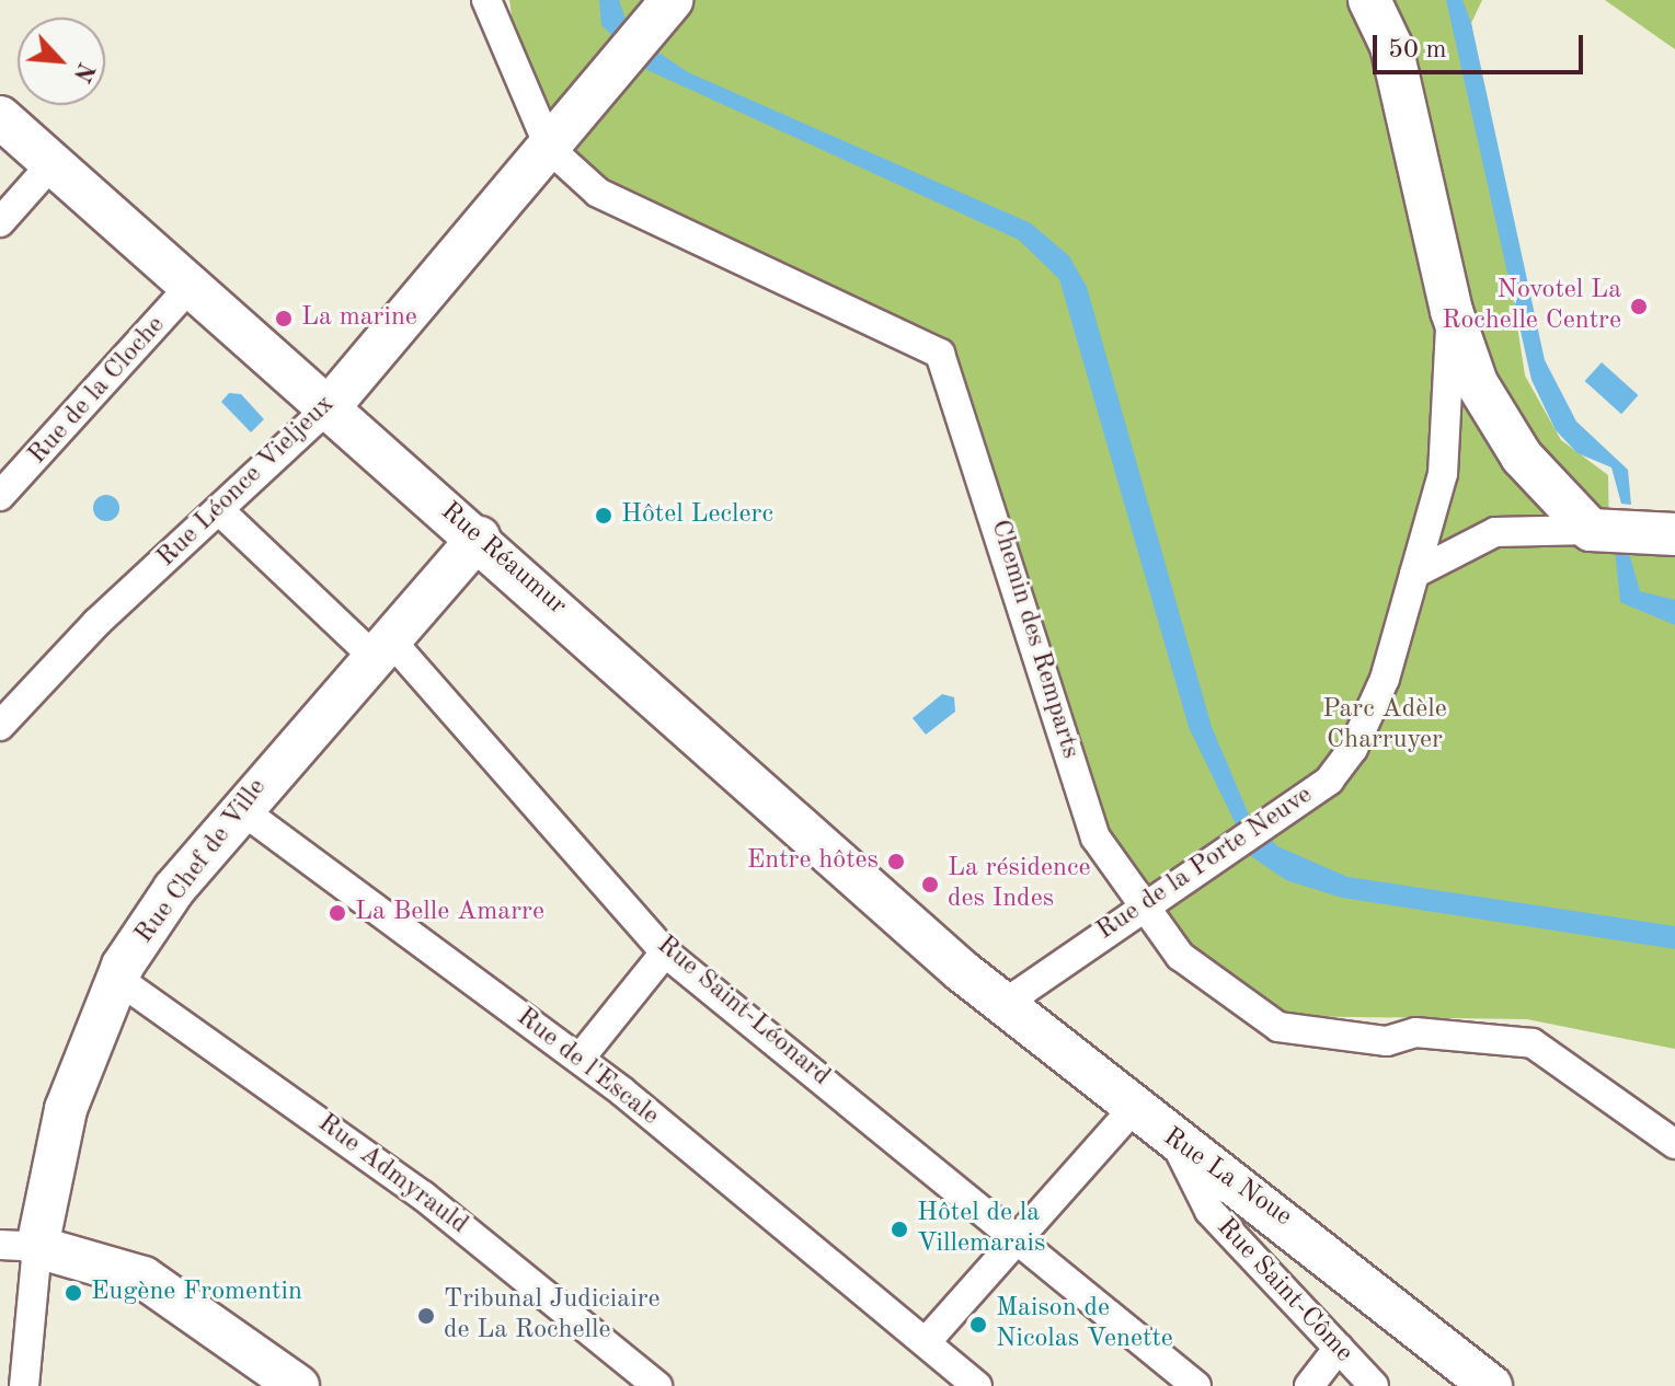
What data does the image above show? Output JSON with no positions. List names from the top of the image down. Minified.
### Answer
{"streets":{"street":["Rue de la Cloche","Rue Léonce Vieljeux","Rue Réaumur","Chemin des Remparts","Rue Chef de Ville","Rue de la Porte Neuve","Rue Saint-Léonard","Rue de l'Escale","Rue Admyrauld","Rue La Noue","Rue Saint-Côme"]},"crossings":[["Rue de la Cloche","Rue Réaumur"],["Rue Léonce Vieljeux","Rue Réaumur"],["Rue Léonce Vieljeux","Chemin des Remparts"],["Rue Léonce Vieljeux","Rue Saint-Léonard"],["Rue Réaumur","Rue Chef de Ville"],["Rue Réaumur","Rue de la Porte Neuve"],["Rue Réaumur","Rue La Noue"],["Chemin des Remparts","Rue de la Porte Neuve"],["Rue Chef de Ville","Rue Saint-Léonard"],["Rue Chef de Ville","Rue de l'Escale"],["Rue Chef de Ville","Rue Admyrauld"],["Rue de la Porte Neuve","Rue La Noue"],["Rue La Noue","Rue Saint-Côme"]],"parks":["Parc Adèle Charruyer"],"places":["Novotel La Rochelle Centre","La marine","Hôtel Leclerc","Entre hôtes","La résidence des Indes","La Belle Amarre","Hôtel de la Villemarais","Eugène Fromentin","Tribunal Judiciaire de La Rochelle","Maison de Nicolas Venette"],"scale_bar":"50 m","north":"bottom right"}
